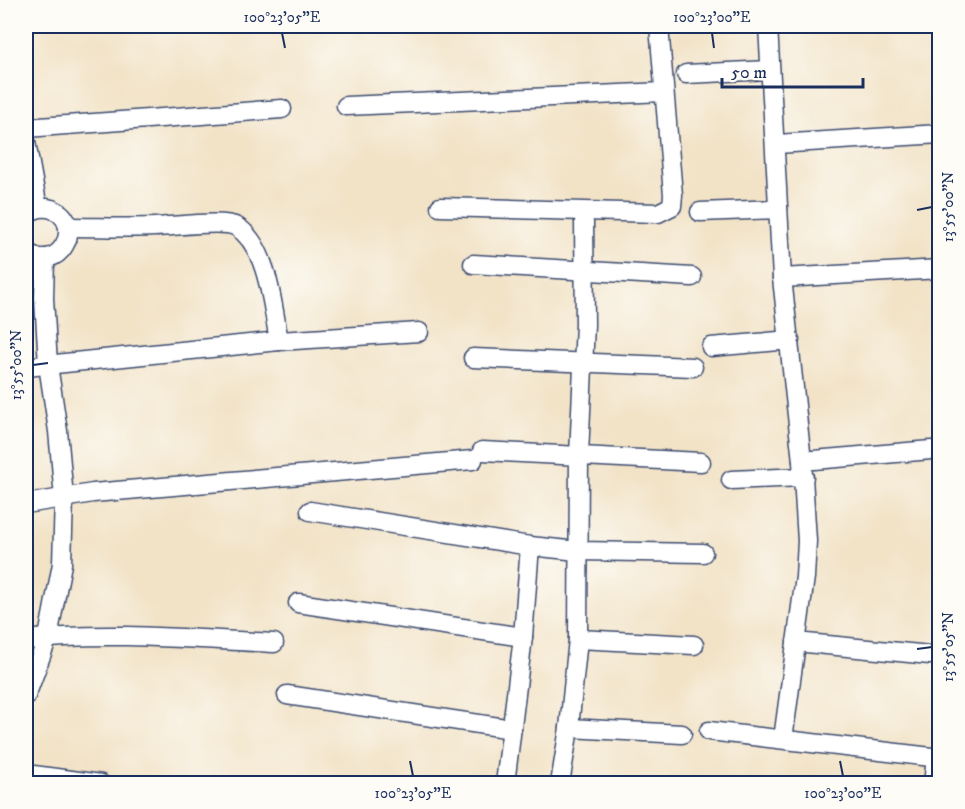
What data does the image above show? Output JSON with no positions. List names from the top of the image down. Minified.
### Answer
{"scale_bar":"50 m","coordinates":["100°23'05\"E","100°23'00\"E","13°55'00\"N","13°55'05\"N"]}
